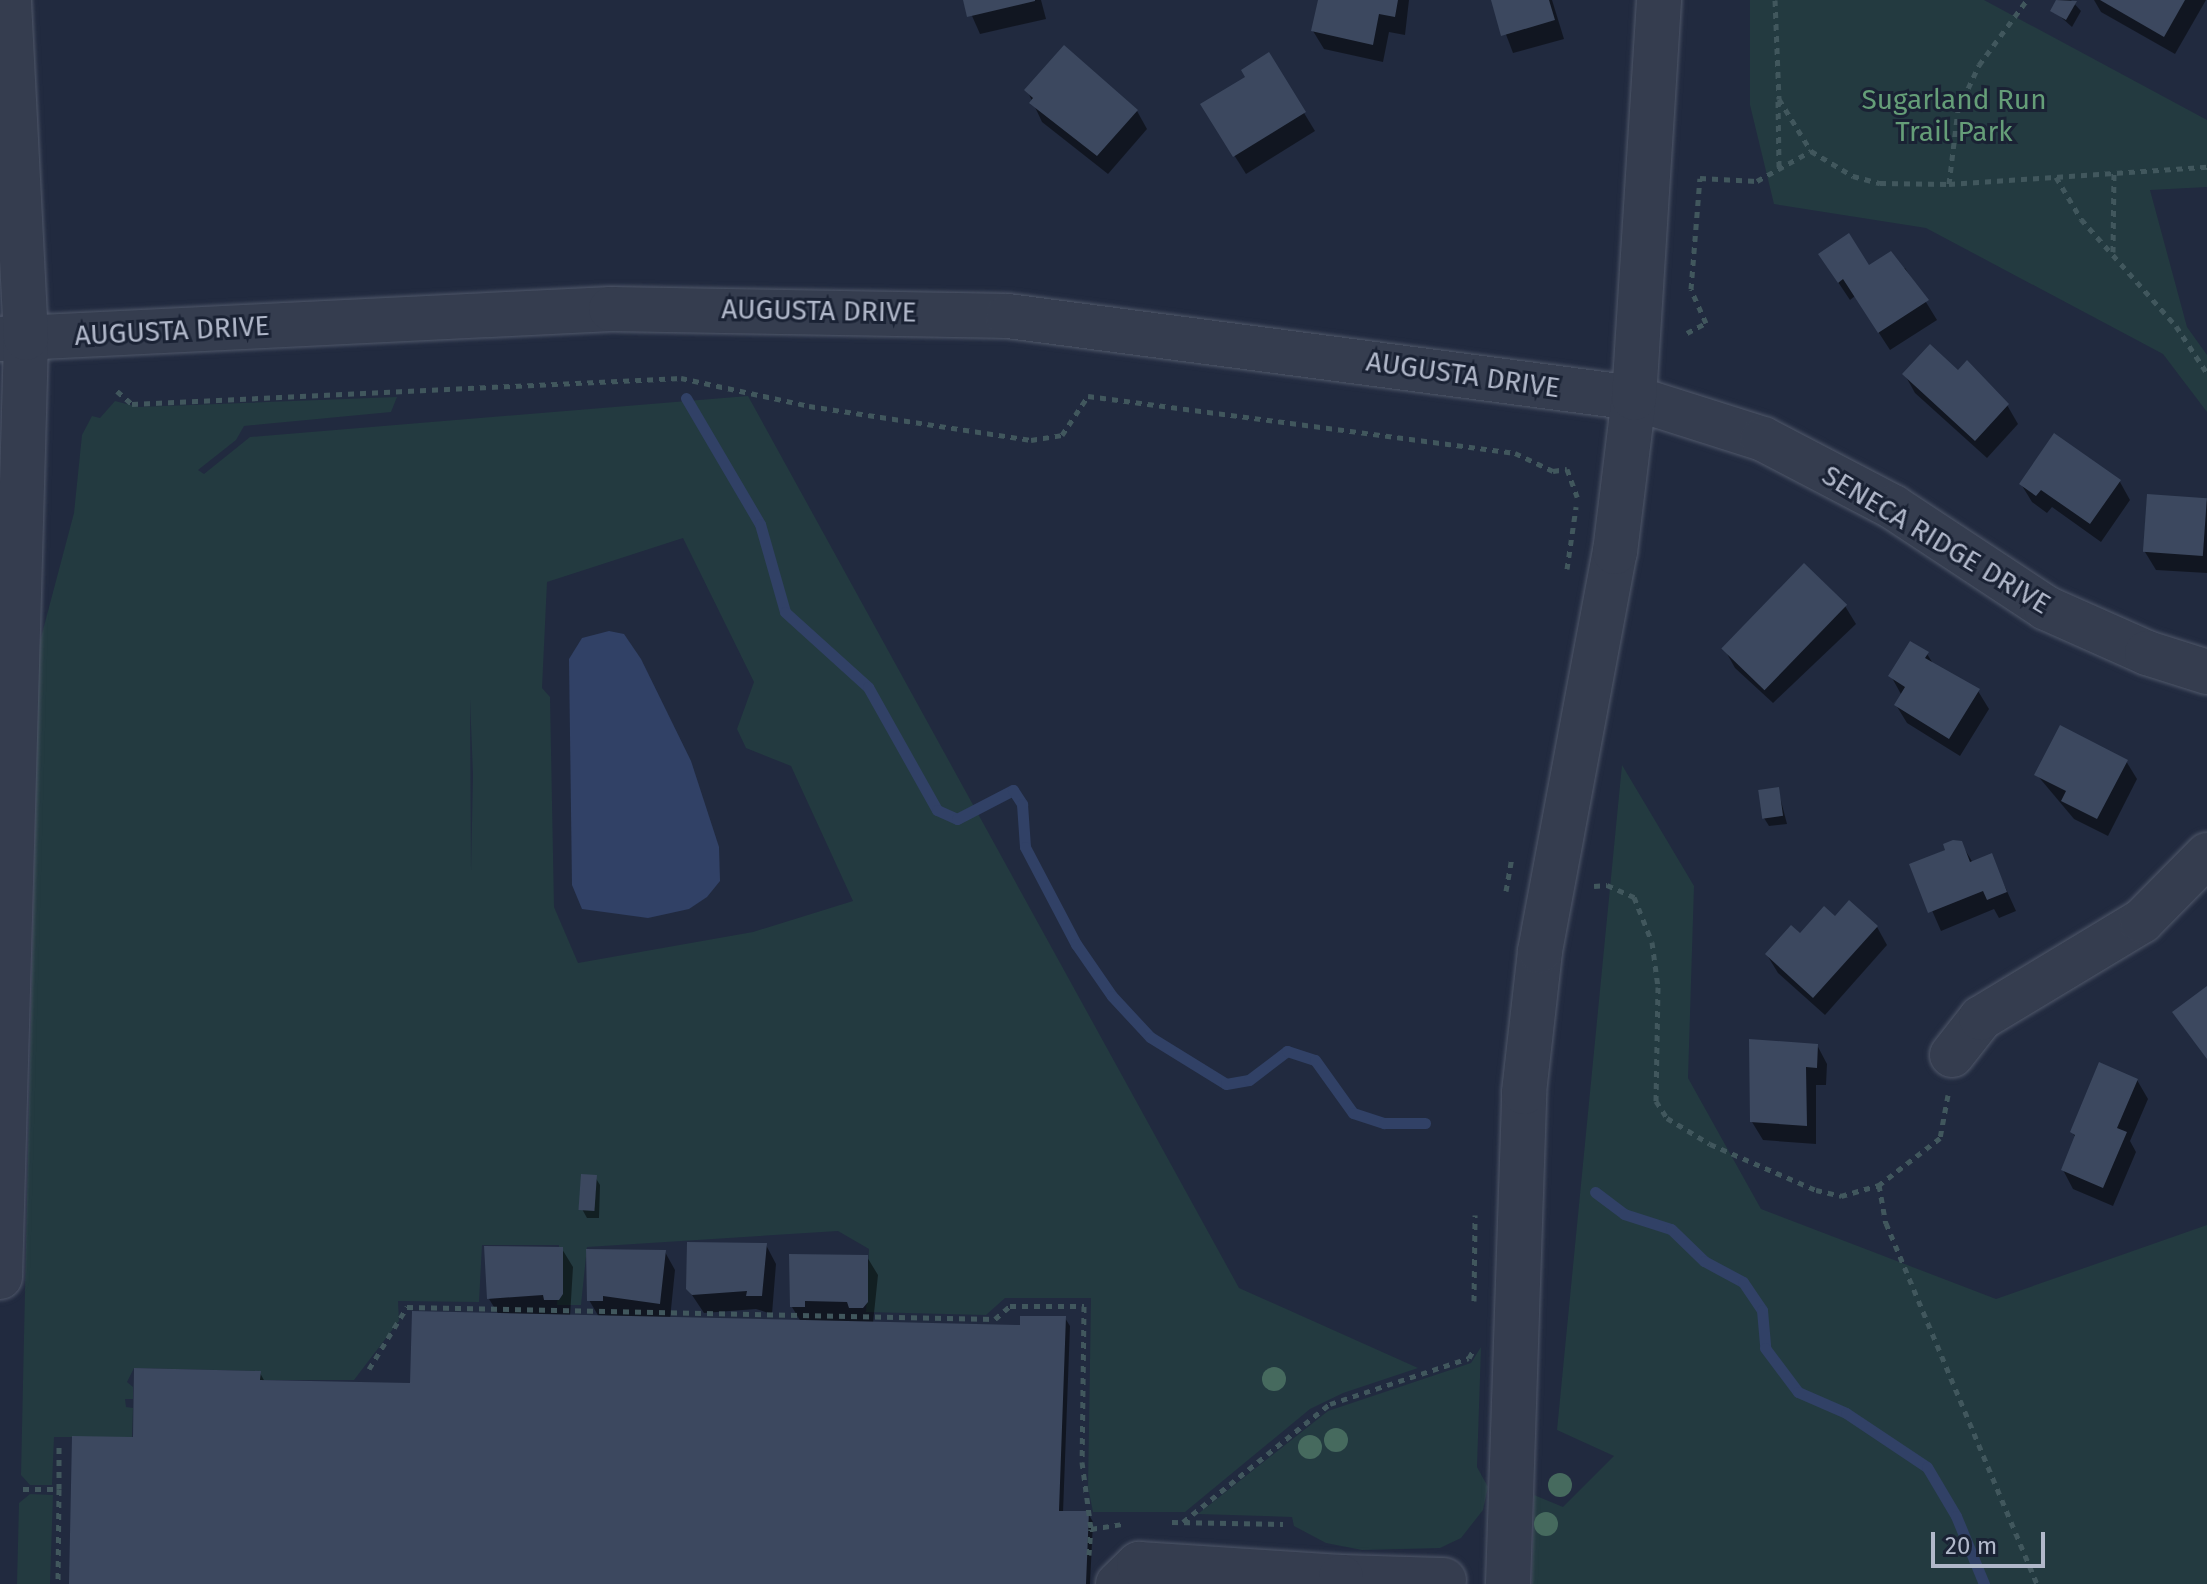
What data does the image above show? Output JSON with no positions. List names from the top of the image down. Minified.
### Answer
{"streets":{"street":["AUGUSTA DRIVE","SENECA RIDGE DRIVE"]},"crossings":[["AUGUSTA DRIVE","SENECA RIDGE DRIVE"]],"parks":["Sugarland Run Trail Park"],"scale_bar":"20 m"}
